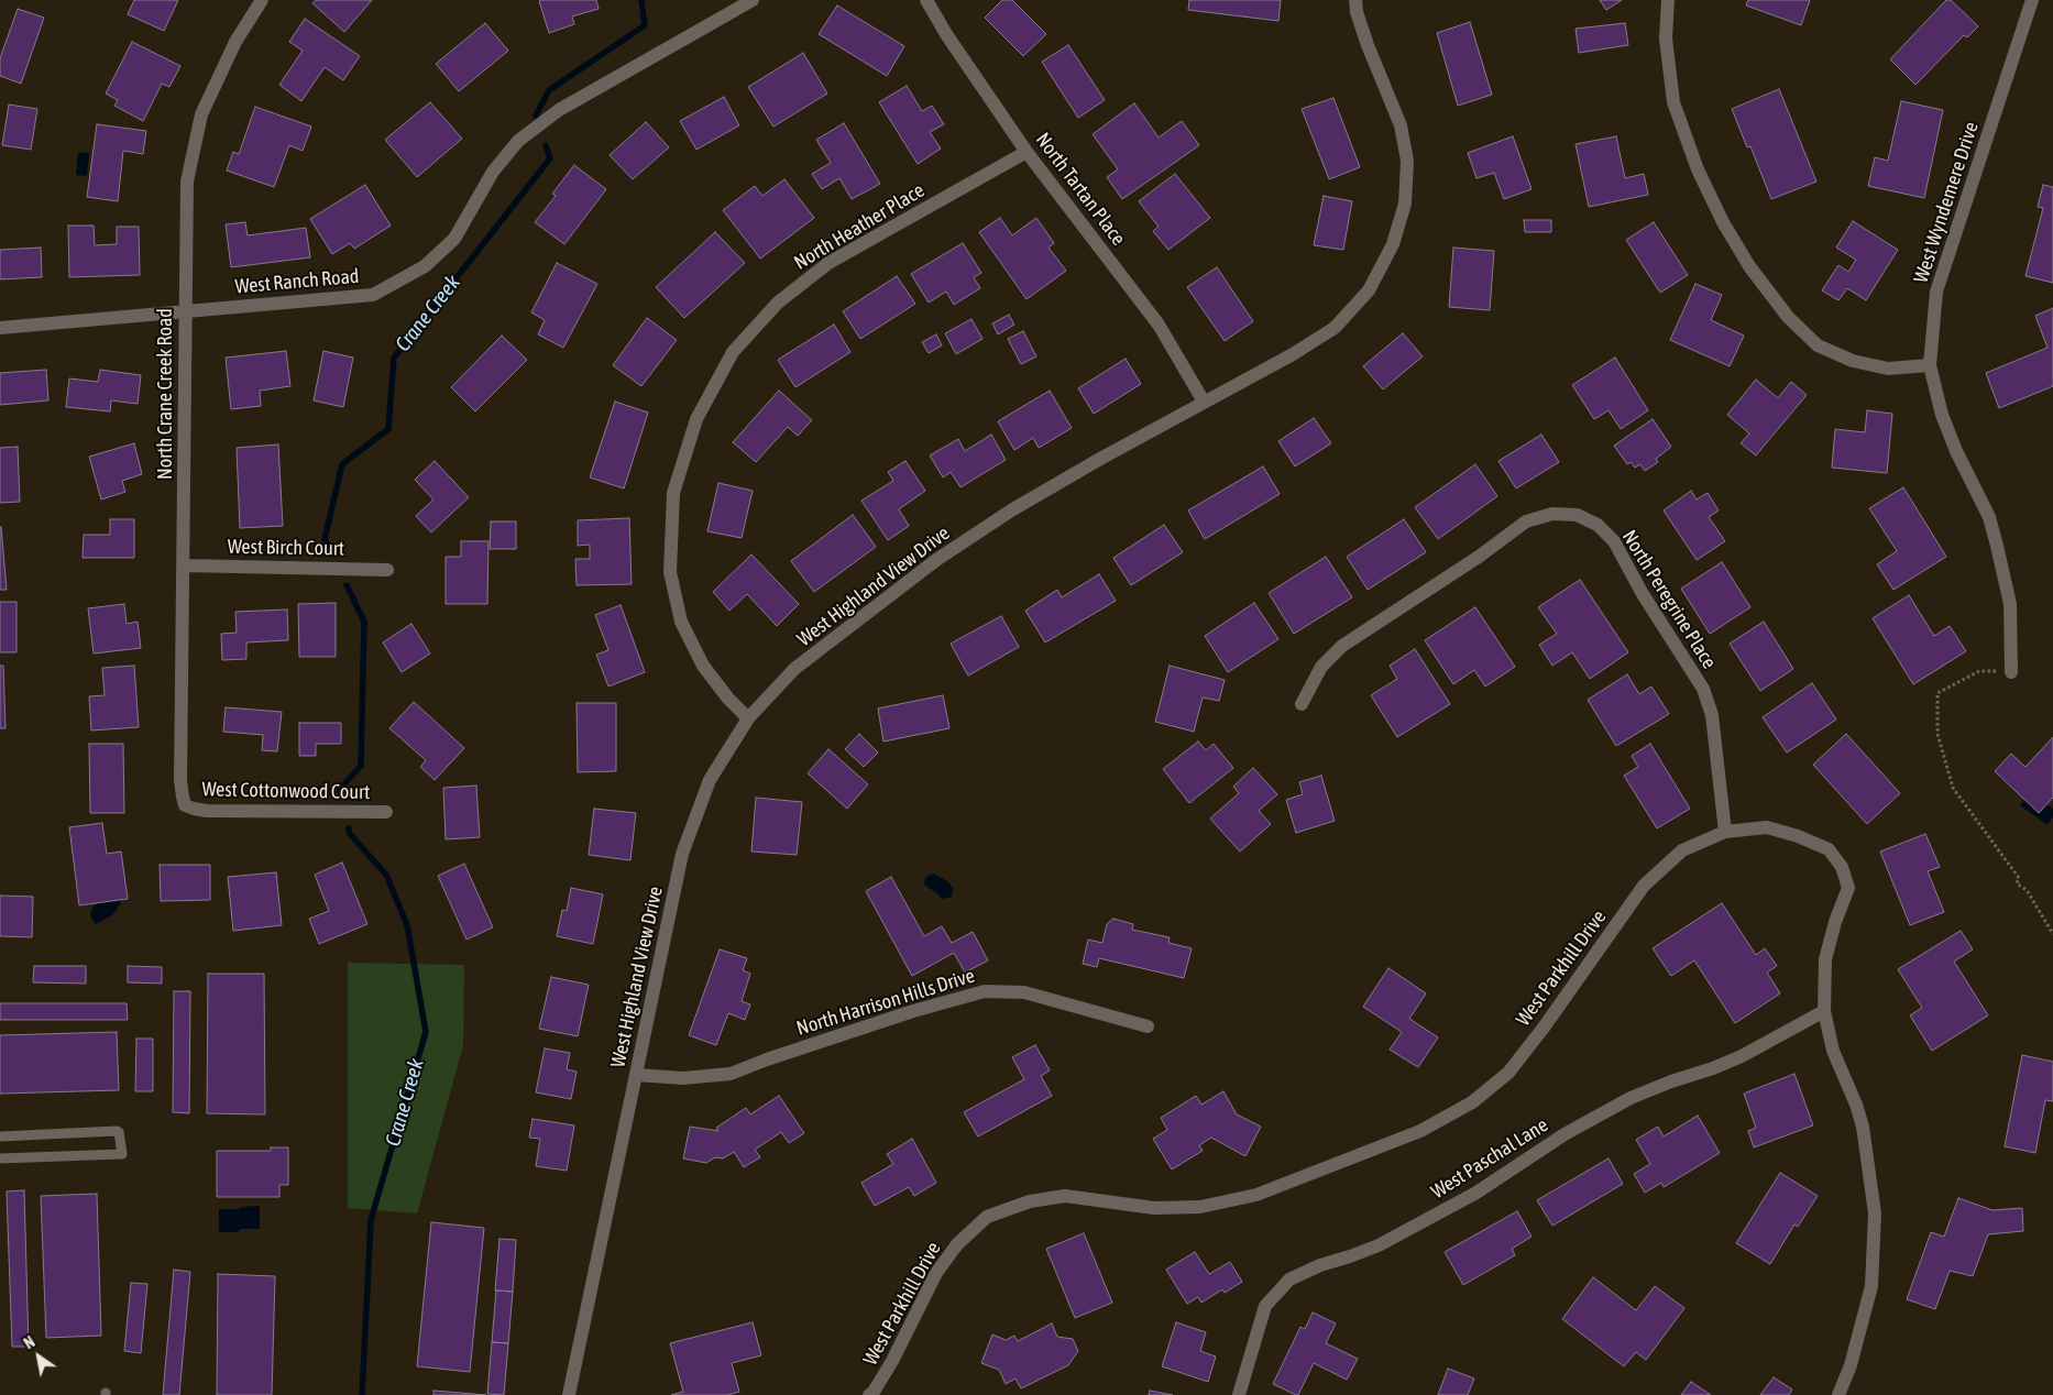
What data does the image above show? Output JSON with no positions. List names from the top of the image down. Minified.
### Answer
{"streets":{"street":["North Tartan Place","West Wyndemere Drive","North Heather Place","West Ranch Road","North Crane Creek Road","West Birch Court","West Highland View Drive","North Peregrine Place","West Cottonwood Court","West Parkhill Drive","North Harrison Hills Drive","West Paschal Lane"]},"crossings":[["North Tartan Place","North Heather Place"],["North Tartan Place","West Highland View Drive"],["North Heather Place","West Highland View Drive"],["West Ranch Road","North Crane Creek Road"],["North Crane Creek Road","West Birch Court"],["North Crane Creek Road","West Cottonwood Court"],["West Highland View Drive","North Harrison Hills Drive"],["North Peregrine Place","West Parkhill Drive"],["West Parkhill Drive","West Paschal Lane"]],"water":["Crane Creek"],"north":"top left"}
